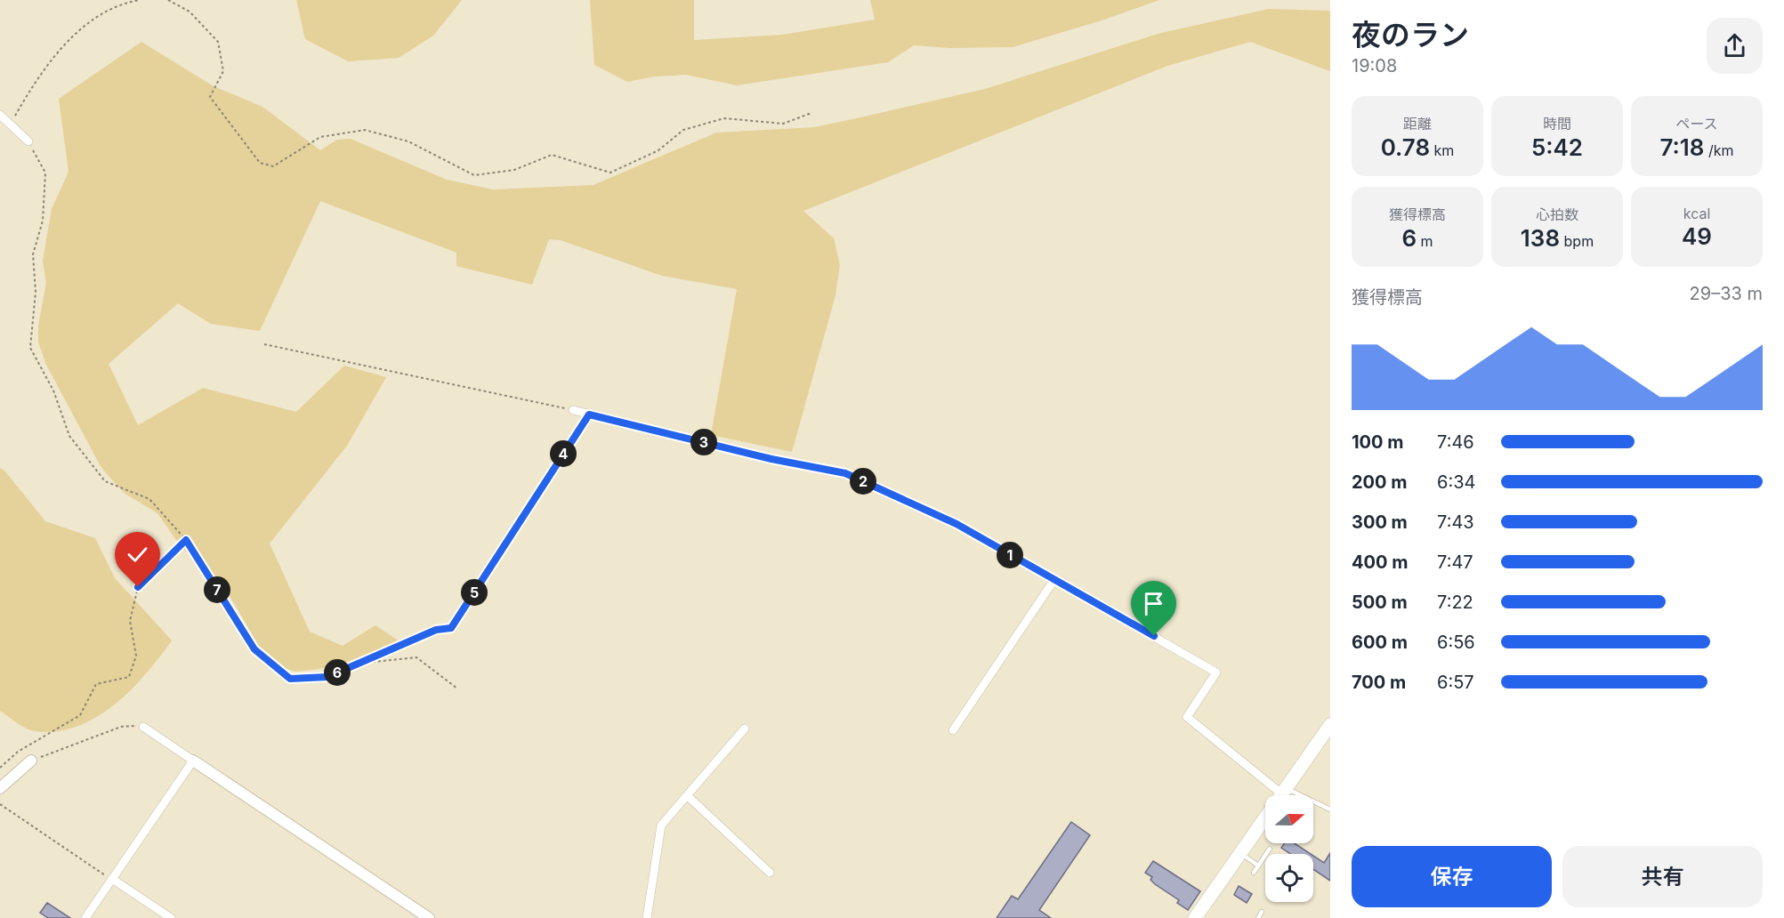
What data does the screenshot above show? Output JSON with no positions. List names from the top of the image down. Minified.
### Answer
{"north":"right","page":{"heading":["夜のラン","19:08"],"stats":[["距離","0.78 km"],["時間","5:42"],["ペース","7:18 /km"],["獲得標高","6 m"],["心拍数","138 bpm"],["kcal","49"]],"chart":["獲得標高","29–33 m"],"list":[{"name":"100 m","note":"7:46"},{"name":"200 m","note":"6:34"},{"name":"300 m","note":"7:43"},{"name":"400 m","note":"7:47"},{"name":"500 m","note":"7:22"},{"name":"600 m","note":"6:56"},{"name":"700 m","note":"6:57"}],"pins":["3","4","2","1","7","5","6"],"buttons":["保存","共有"]}}
